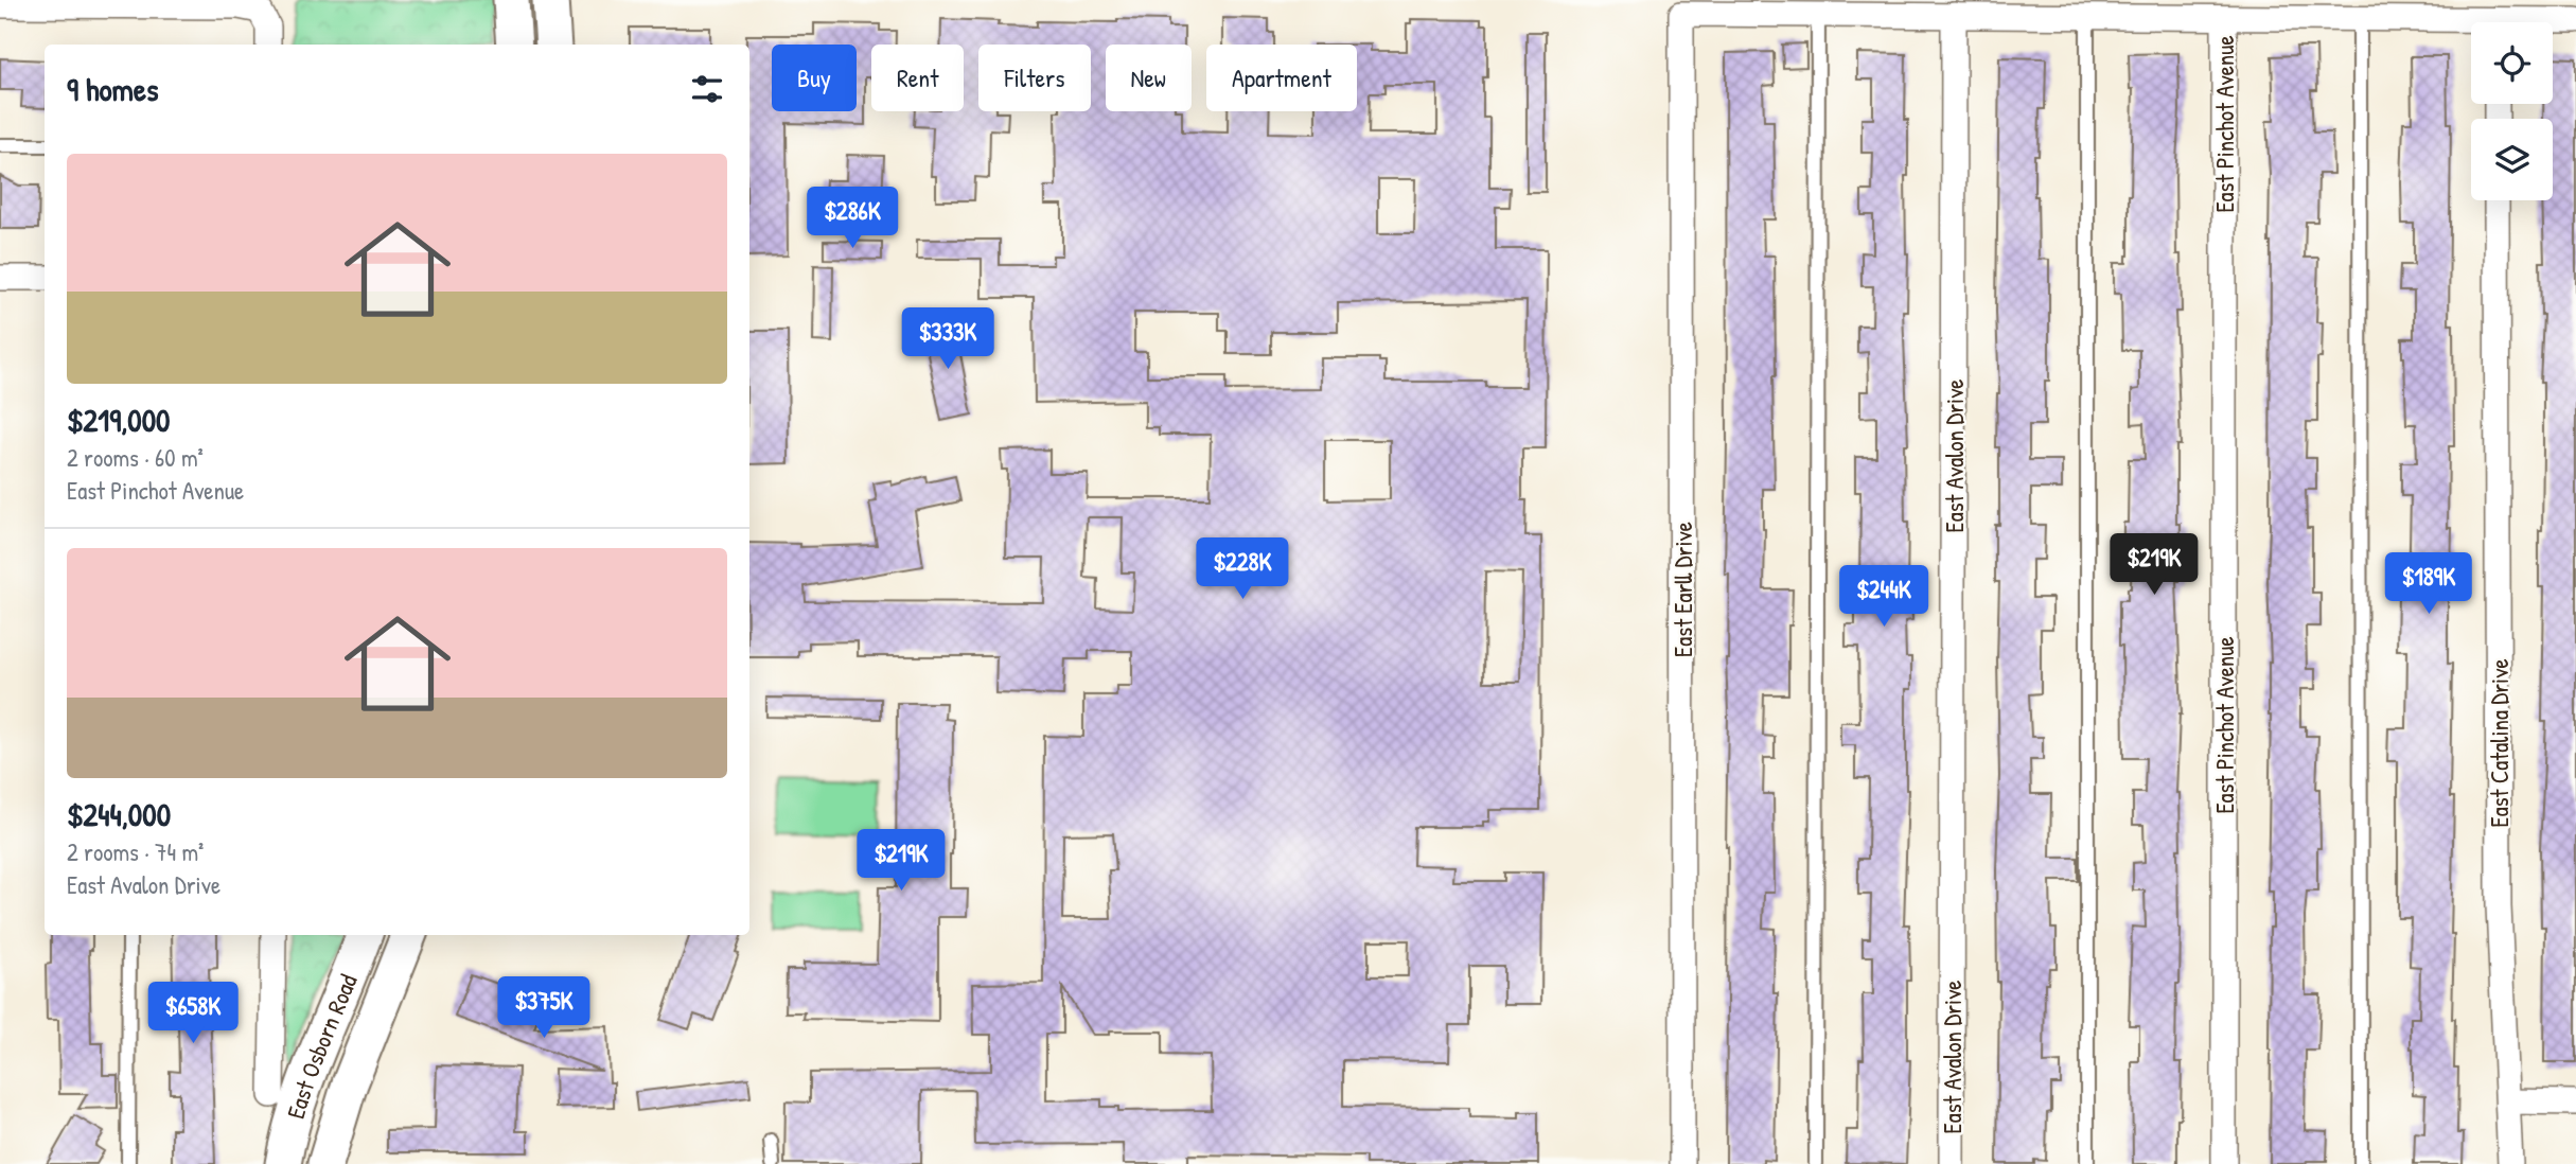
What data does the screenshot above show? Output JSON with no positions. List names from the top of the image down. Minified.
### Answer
{"streets":{"main road":["East Osborn Road"],"street":["East Pinchot Avenue","East Avalon Drive","East Earll Drive","East Catalina Drive"]},"page":{"chip":["Buy","Rent","Filters","New","Apartment"],"heading":"9 homes","list":[{"name":"$219,000","note":"2 rooms · 60 m² · East Pinchot Avenue"},{"name":"$244,000","note":"2 rooms · 74 m² · East Avalon Drive"}],"price":["$286K","$333K","$219K","$228K","$189K","$244K","$219K","$375K","$658K"]}}
